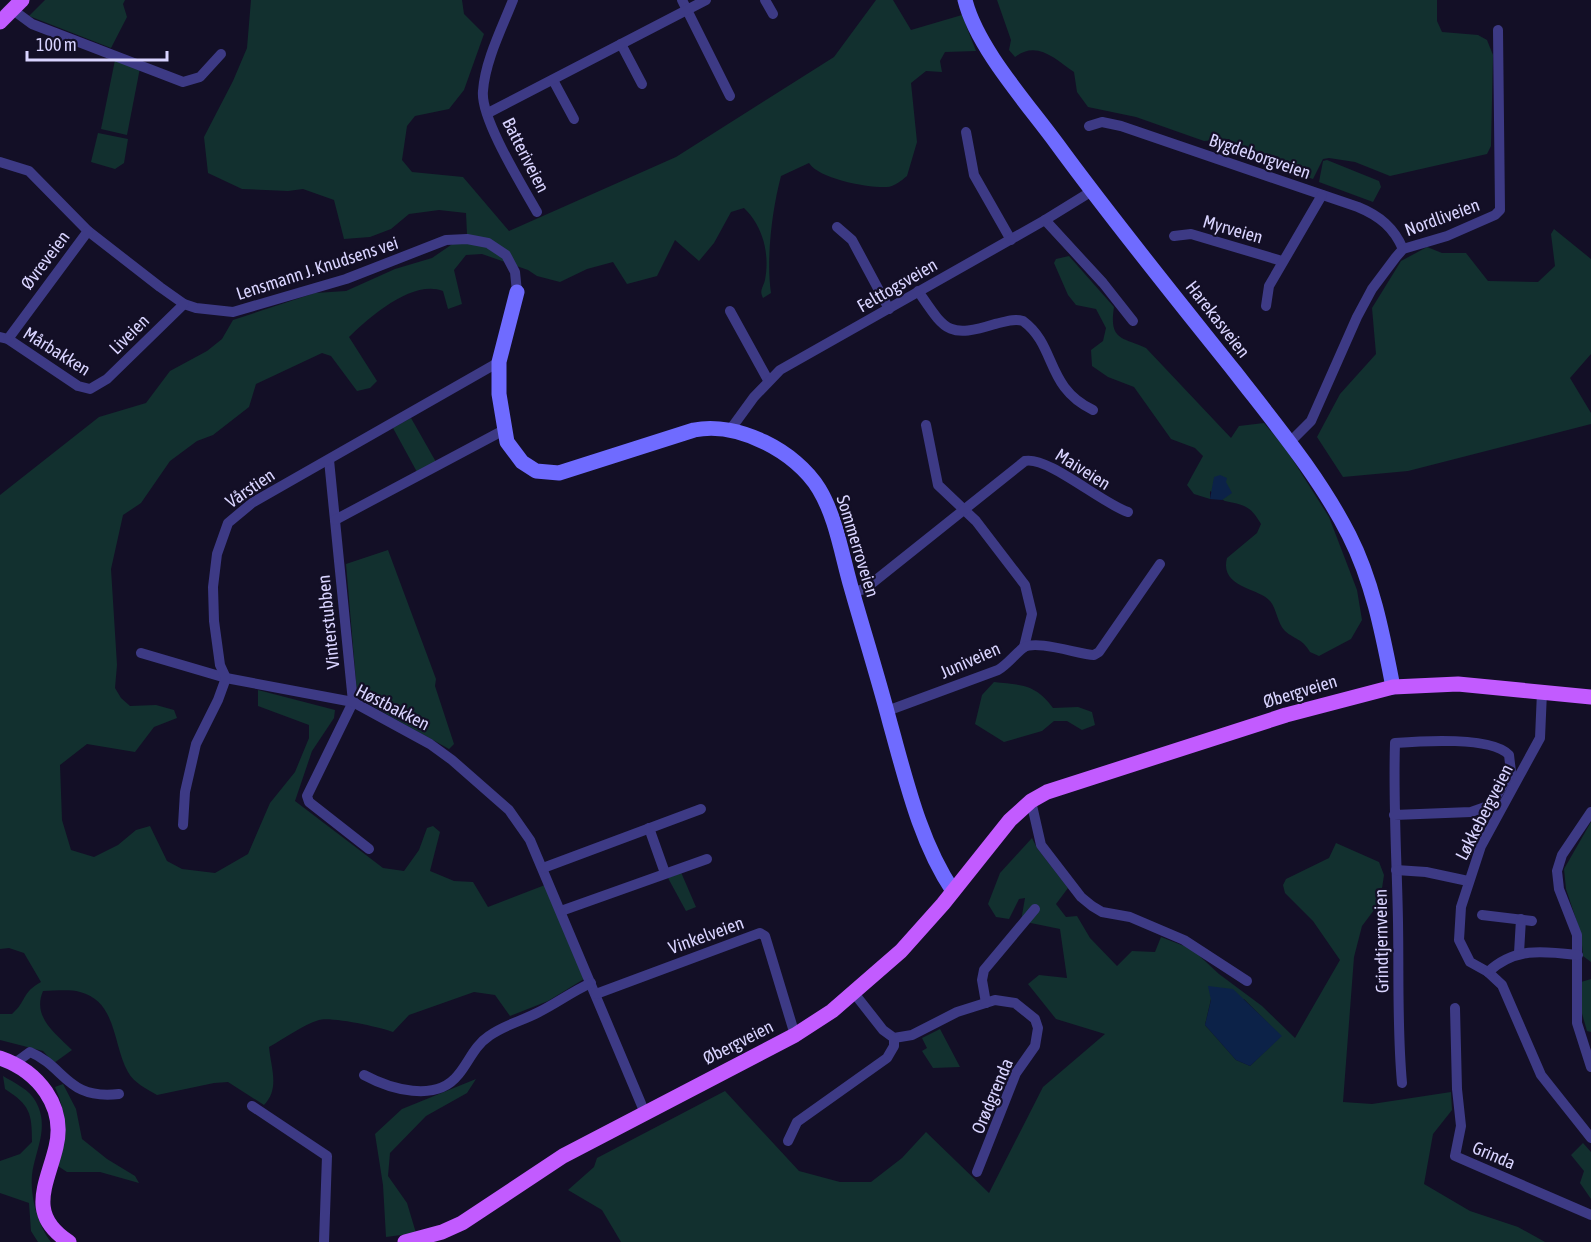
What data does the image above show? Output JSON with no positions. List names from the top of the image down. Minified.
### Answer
{"streets":{"main road":["Øbergveien"],"street":["Batteriveien","Bygdeborgveien","Nordliveien","Myrveien","Øvreveien","Lensmann J. Knudsens vei","Felttogsveien","Harekasveien","Liveien","Mårbakken","Maiveien","Vårstien","Sommerroveien","Vinterstubben","Juniveien","Høstbakken","Løkkebergveien","Vinkelveien","Grindtjernveien","Orødgrenda","Grinda"]},"crossings":[["Bygdeborgveien","Nordliveien"],["Bygdeborgveien","Myrveien"],["Nordliveien","Harekasveien"],["Øvreveien","Lensmann J. Knudsens vei"],["Øvreveien","Mårbakken"],["Lensmann J. Knudsens vei","Liveien"],["Lensmann J. Knudsens vei","Sommerroveien"],["Felttogsveien","Harekasveien"],["Felttogsveien","Sommerroveien"],["Harekasveien","Øbergveien"],["Liveien","Mårbakken"],["Maiveien","Sommerroveien"],["Vårstien","Sommerroveien"],["Vårstien","Vinterstubben"],["Vårstien","Høstbakken"],["Sommerroveien","Juniveien"],["Sommerroveien","Øbergveien"],["Vinterstubben","Høstbakken"],["Øbergveien","Høstbakken"],["Øbergveien","Løkkebergveien"],["Øbergveien","Vinkelveien"],["Høstbakken","Vinkelveien"],["Løkkebergveien","Grindtjernveien"]],"scale_bar":"100 m"}
